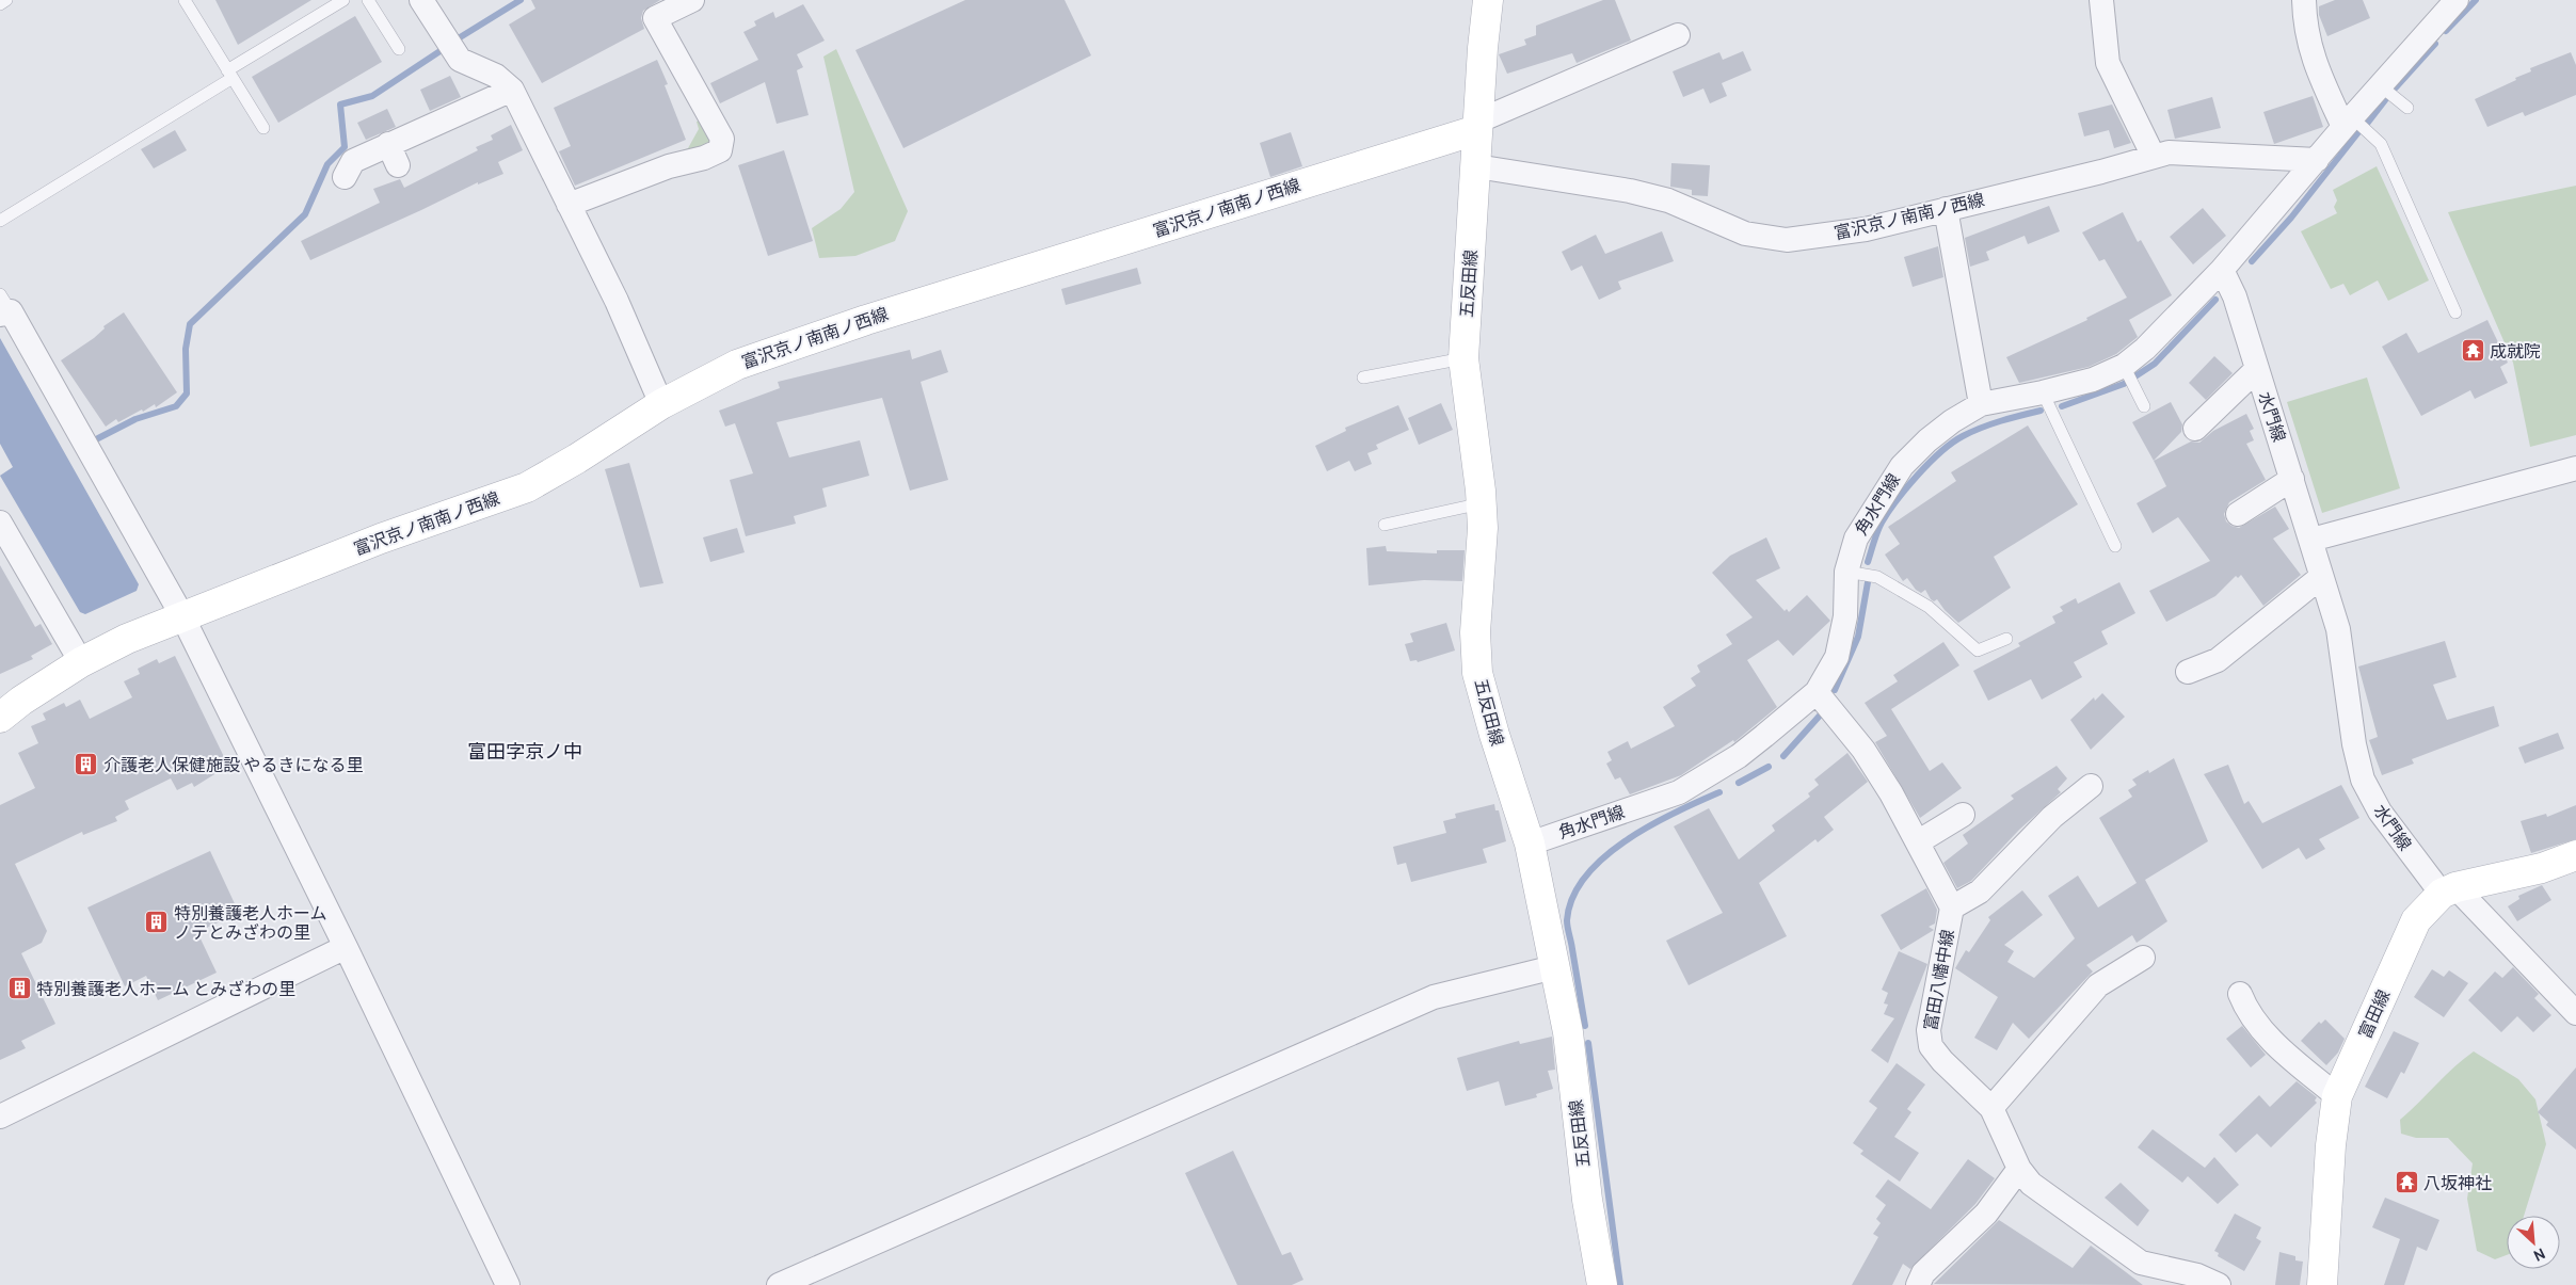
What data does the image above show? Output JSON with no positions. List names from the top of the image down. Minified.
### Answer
{"streets":{"street":["富沢京ノ南南ノ西線","五反田線","水門線","角水門線","富田八幡中線","富田線"]},"crossings":[["富沢京ノ南南ノ西線","五反田線"],["五反田線","角水門線"],["水門線","角水門線"],["水門線","富田線"],["角水門線","富田八幡中線"]],"districts":["富田字京ノ中"],"places":{"temple":["成就院","八坂神社"],"building":["介護老人保健施設 やるきになる里","特別養護老人ホーム ノテとみざわの里","特別養護老人ホーム とみざわの里"]},"north":"bottom right"}
